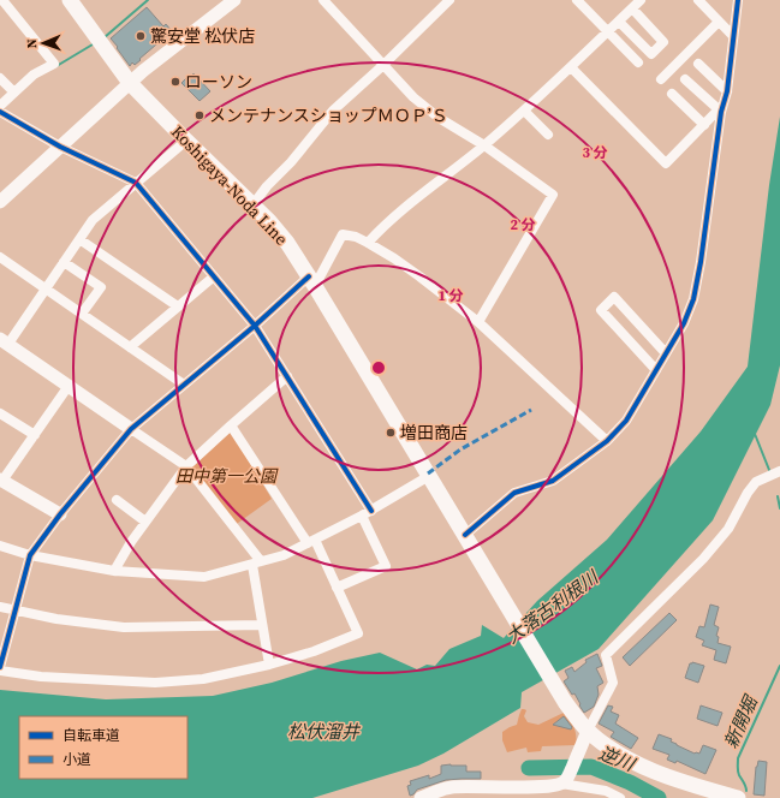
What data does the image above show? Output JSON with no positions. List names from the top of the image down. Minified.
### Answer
{"streets":{"main road":["Koshigaya-Noda Line"]},"water":["大落古利根川","新開堀","松伏溜井","逆川"],"parks":["田中第一公園"],"places":["驚安堂 松伏店","ローソン","メンテナンスショップＭＯＰ’Ｓ","増田商店"],"legend":["自転車道","小道"],"north":"left","rings":["3 分","2 分","1 分"]}
